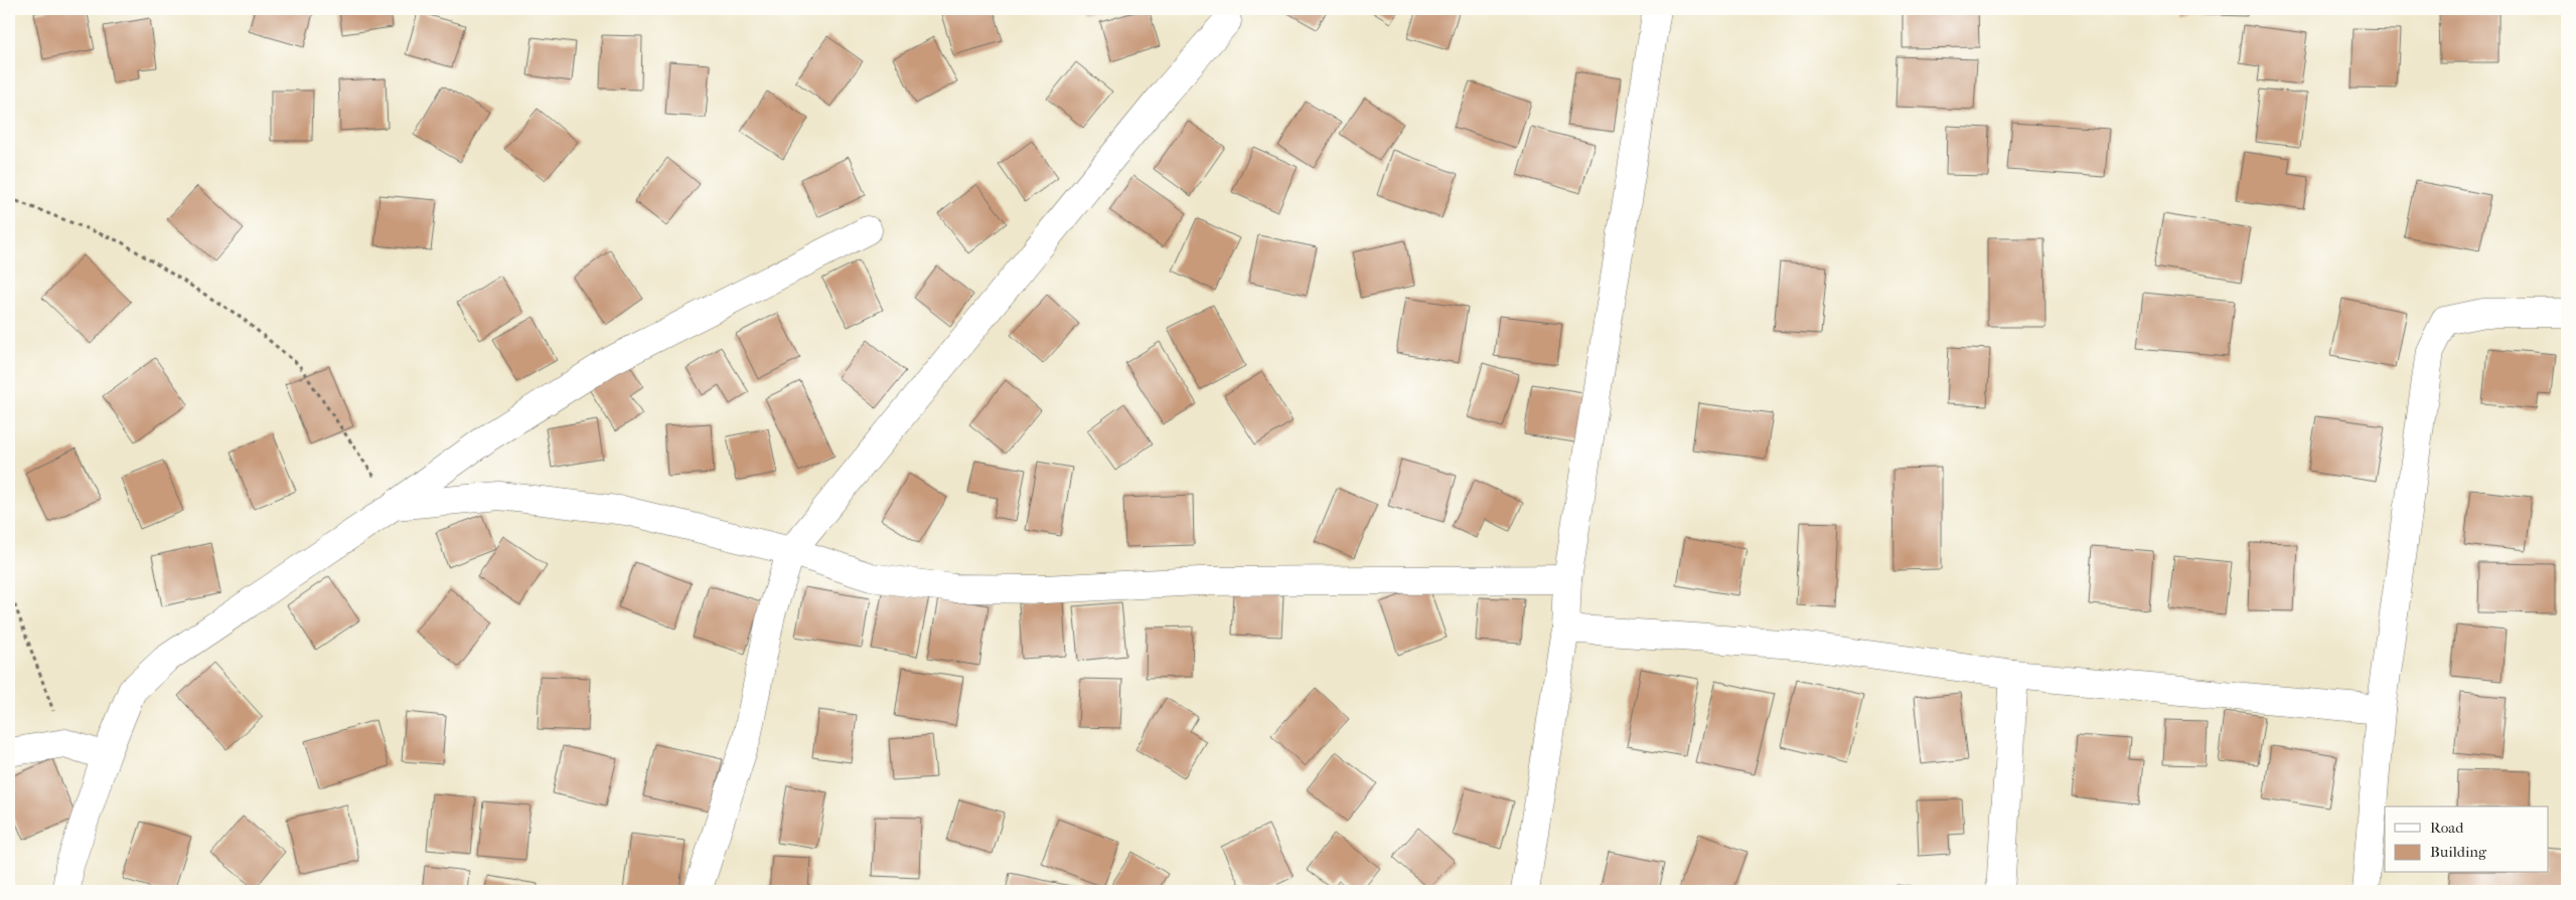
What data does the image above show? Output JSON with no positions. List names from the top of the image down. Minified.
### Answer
{"legend":["Road","Building"]}
